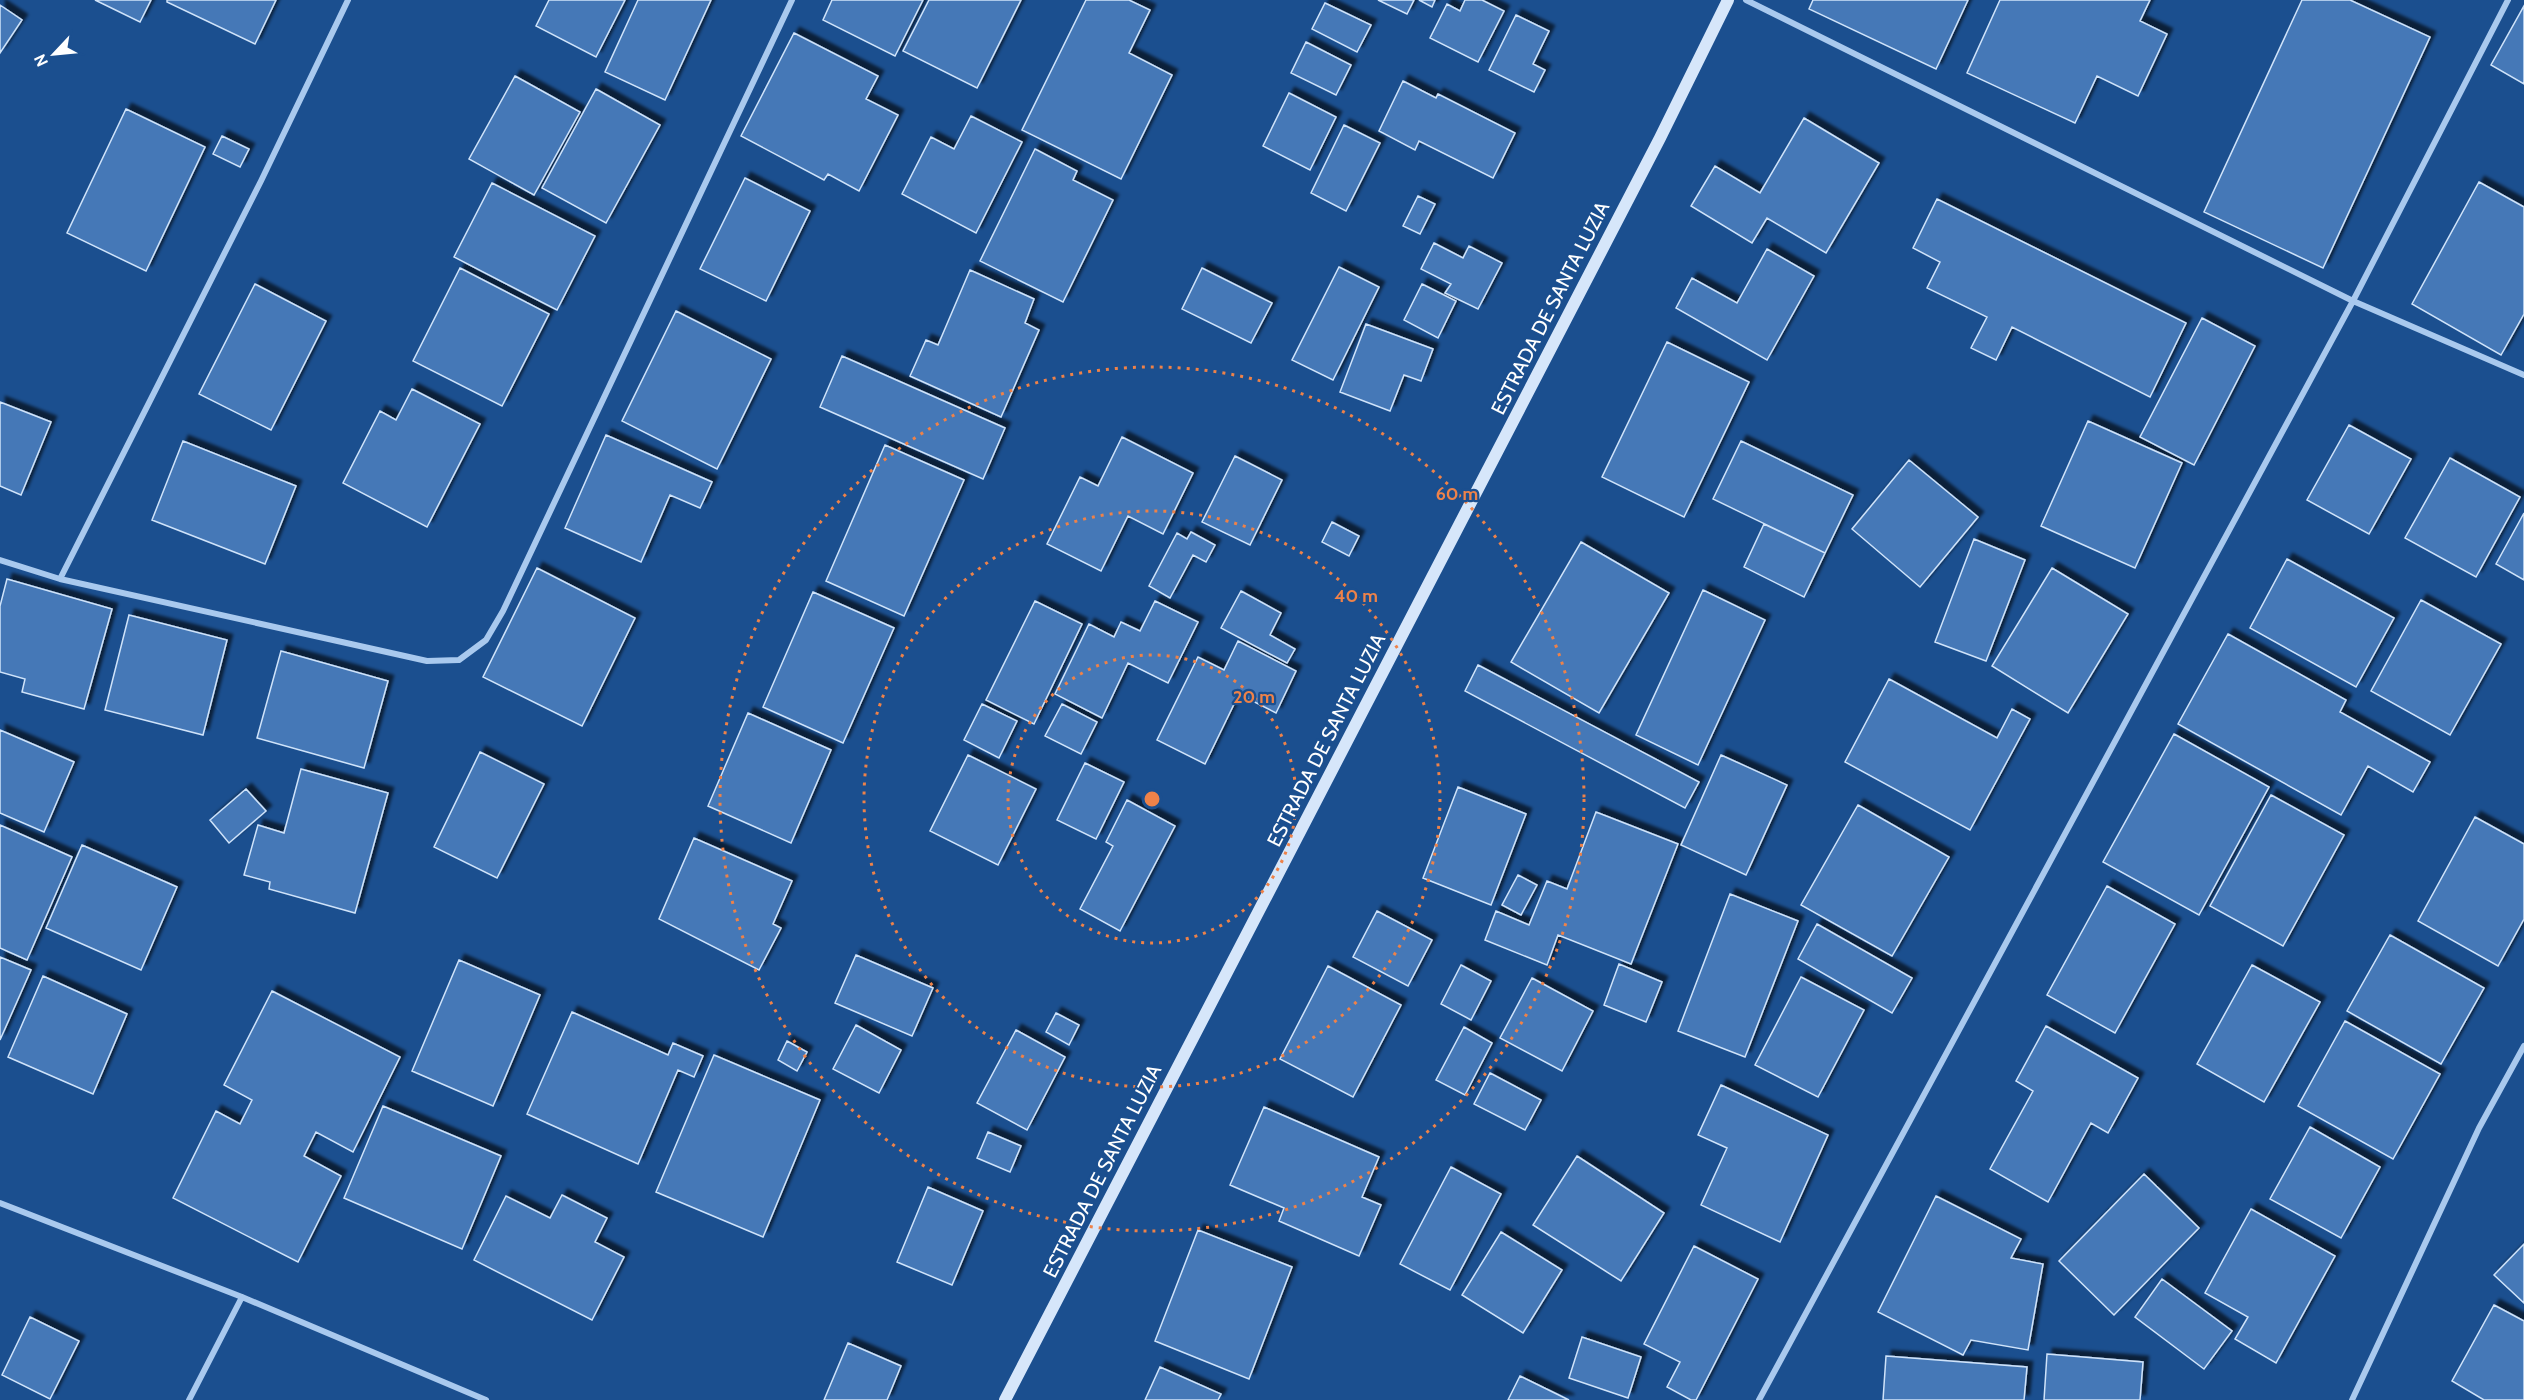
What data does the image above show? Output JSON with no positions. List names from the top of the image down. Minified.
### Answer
{"streets":{"street":["ESTRADA DE SANTA LUZIA"]},"north":"bottom left","rings":["60 m","40 m","20 m"]}
